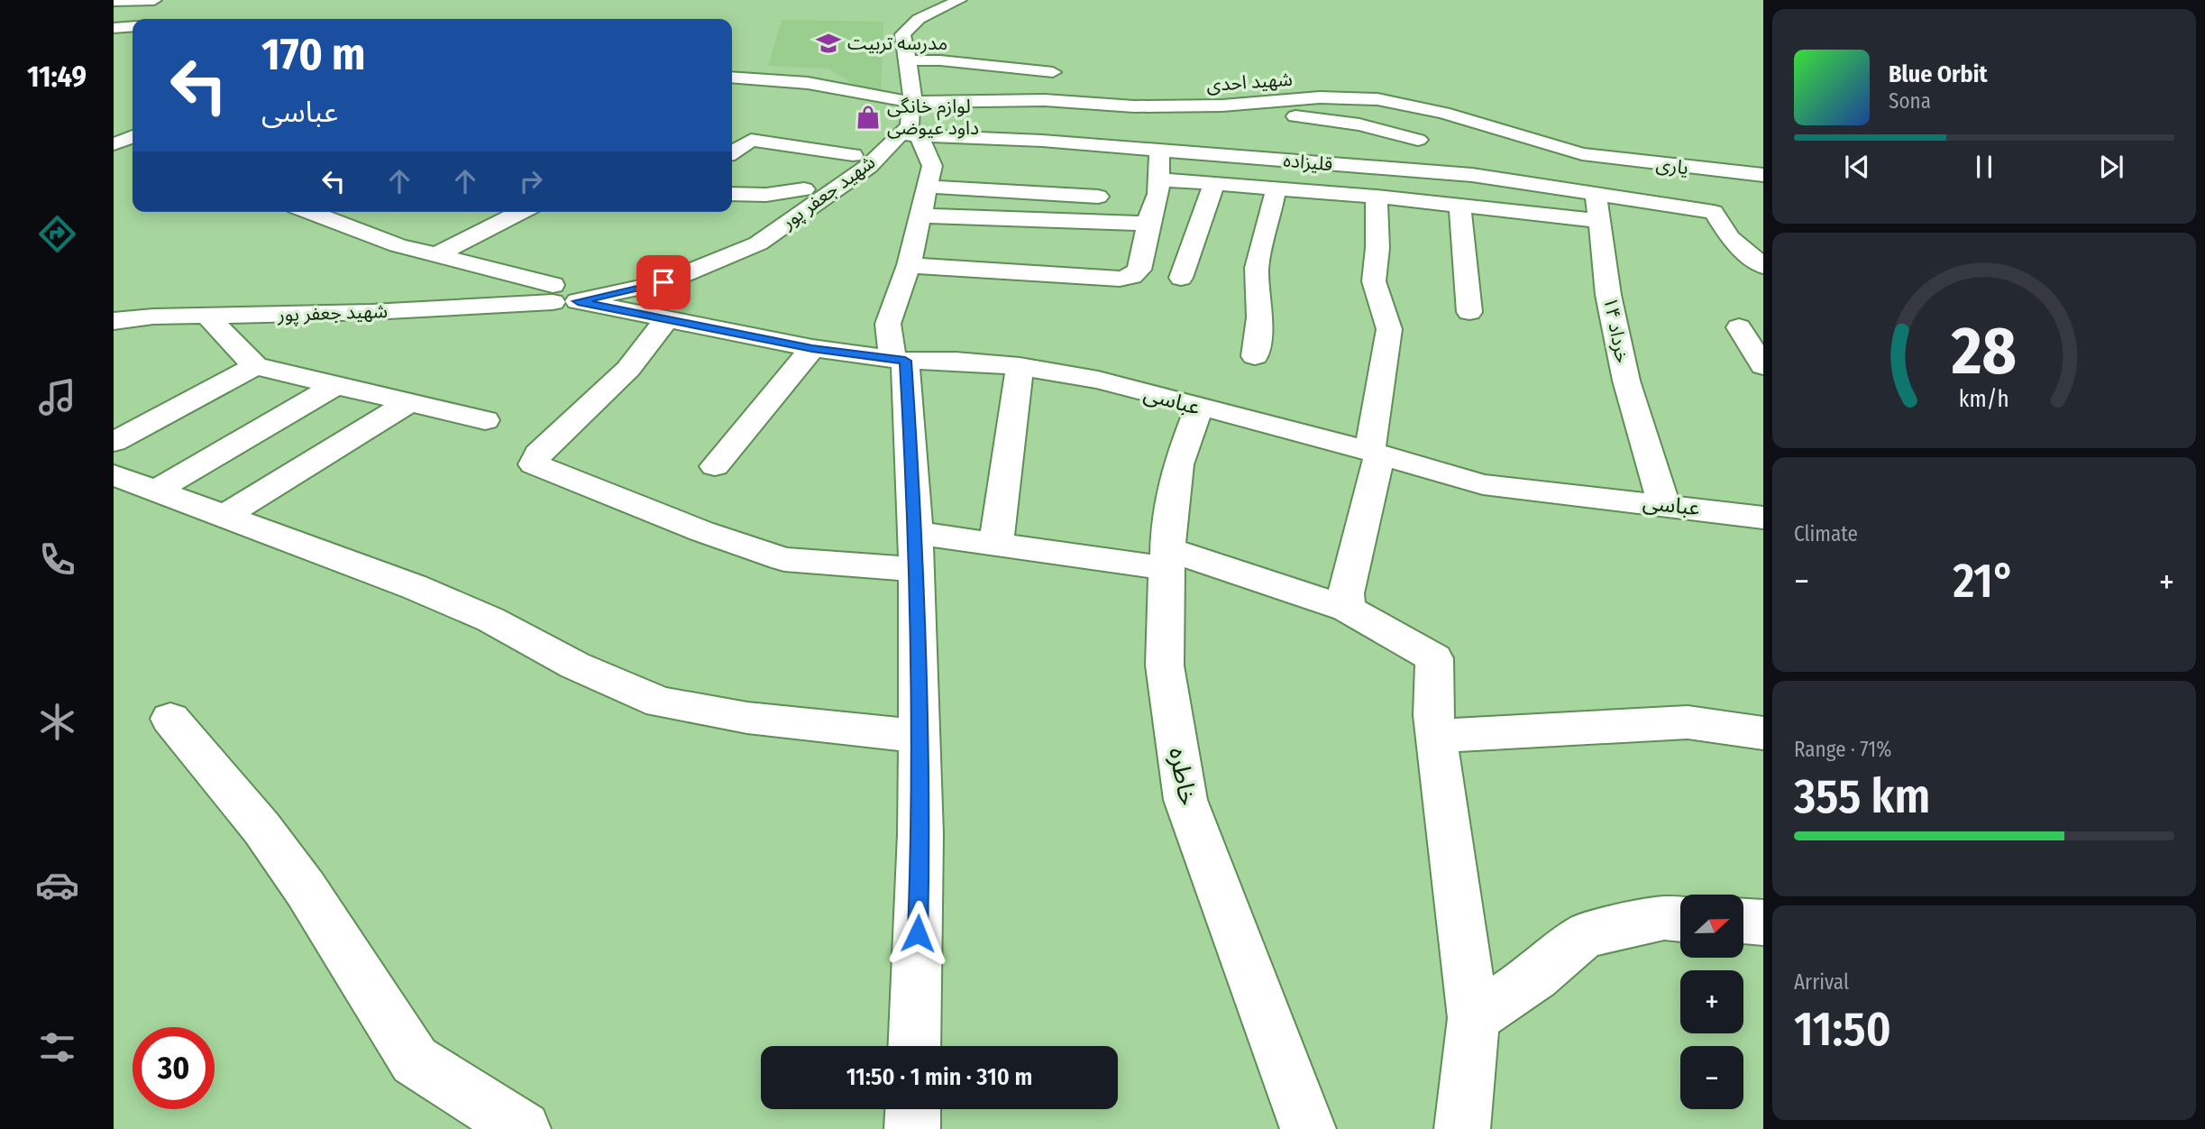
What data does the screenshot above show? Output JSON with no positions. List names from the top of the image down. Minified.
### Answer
{"streets":{"street":["شهید احدی","قلیزاده","یاری","شهید جعفر پور","۱۴ خرداد","عباسی","خاطره"]},"crossings":[["شهید احدی","یاری"],["شهید احدی","شهید جعفر پور"],["شهید احدی","۱۴ خرداد"],["قلیزاده","شهید جعفر پور"],["قلیزاده","۱۴ خرداد"],["یاری","۱۴ خرداد"],["شهید جعفر پور","عباسی"],["۱۴ خرداد","عباسی"],["عباسی","خاطره"]],"places":{"school or university":["مدرسه تربیت"],"shop":["لوازم خانگی داود عیوضی"]},"north":"right","page":{"tabs":"11:49","turn":["170 m","عباسی"],"song":["Blue Orbit","Sona"],"tile":["Climate",["Range · 71%","355 km"],["Arrival","11:50"]],"heat":["−","21°","+"],"map_buttons":["+","−"],"limit":"30","trip":"11:50 · 1 min · 310 m","gauge":["28","km/h"]}}
